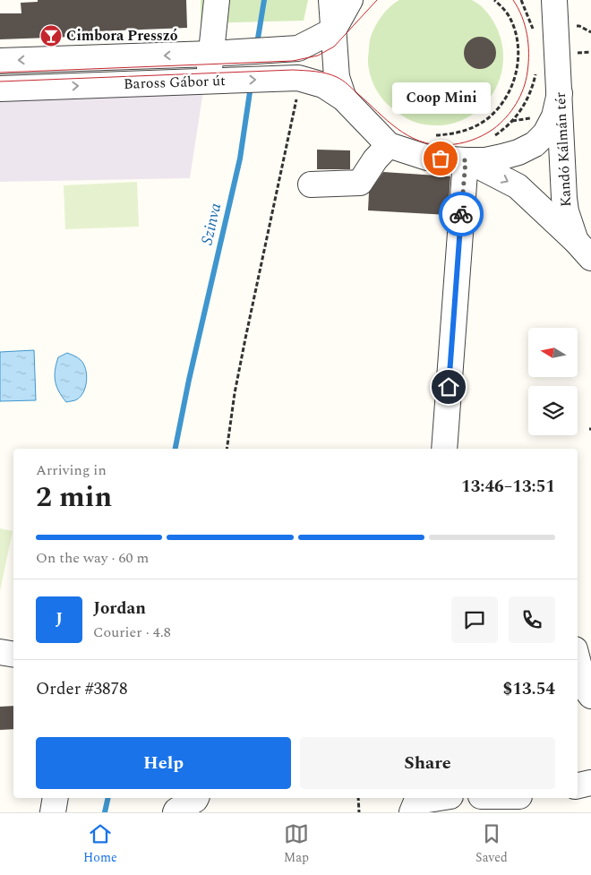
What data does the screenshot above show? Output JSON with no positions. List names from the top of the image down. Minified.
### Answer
{"streets":{"street":["Baross Gábor út","Kandó Kálmán tér"]},"one_way":["Kandó Kálmán tér"],"water":["Szinva"],"places":{"bar":["Cimbora Presszó"],"other":["Coop Mini"]},"north":"left","page":{"bubble":"Coop Mini","heading":["2 min","Arriving in","13:46–13:51"],"panel":["Jordan","Courier · 4.8","Order #3878","$13.54"],"bar":"On the way · 60 m","round":"J","buttons":["Help","Share"],"tabs":["Home","Map","Saved"]}}
